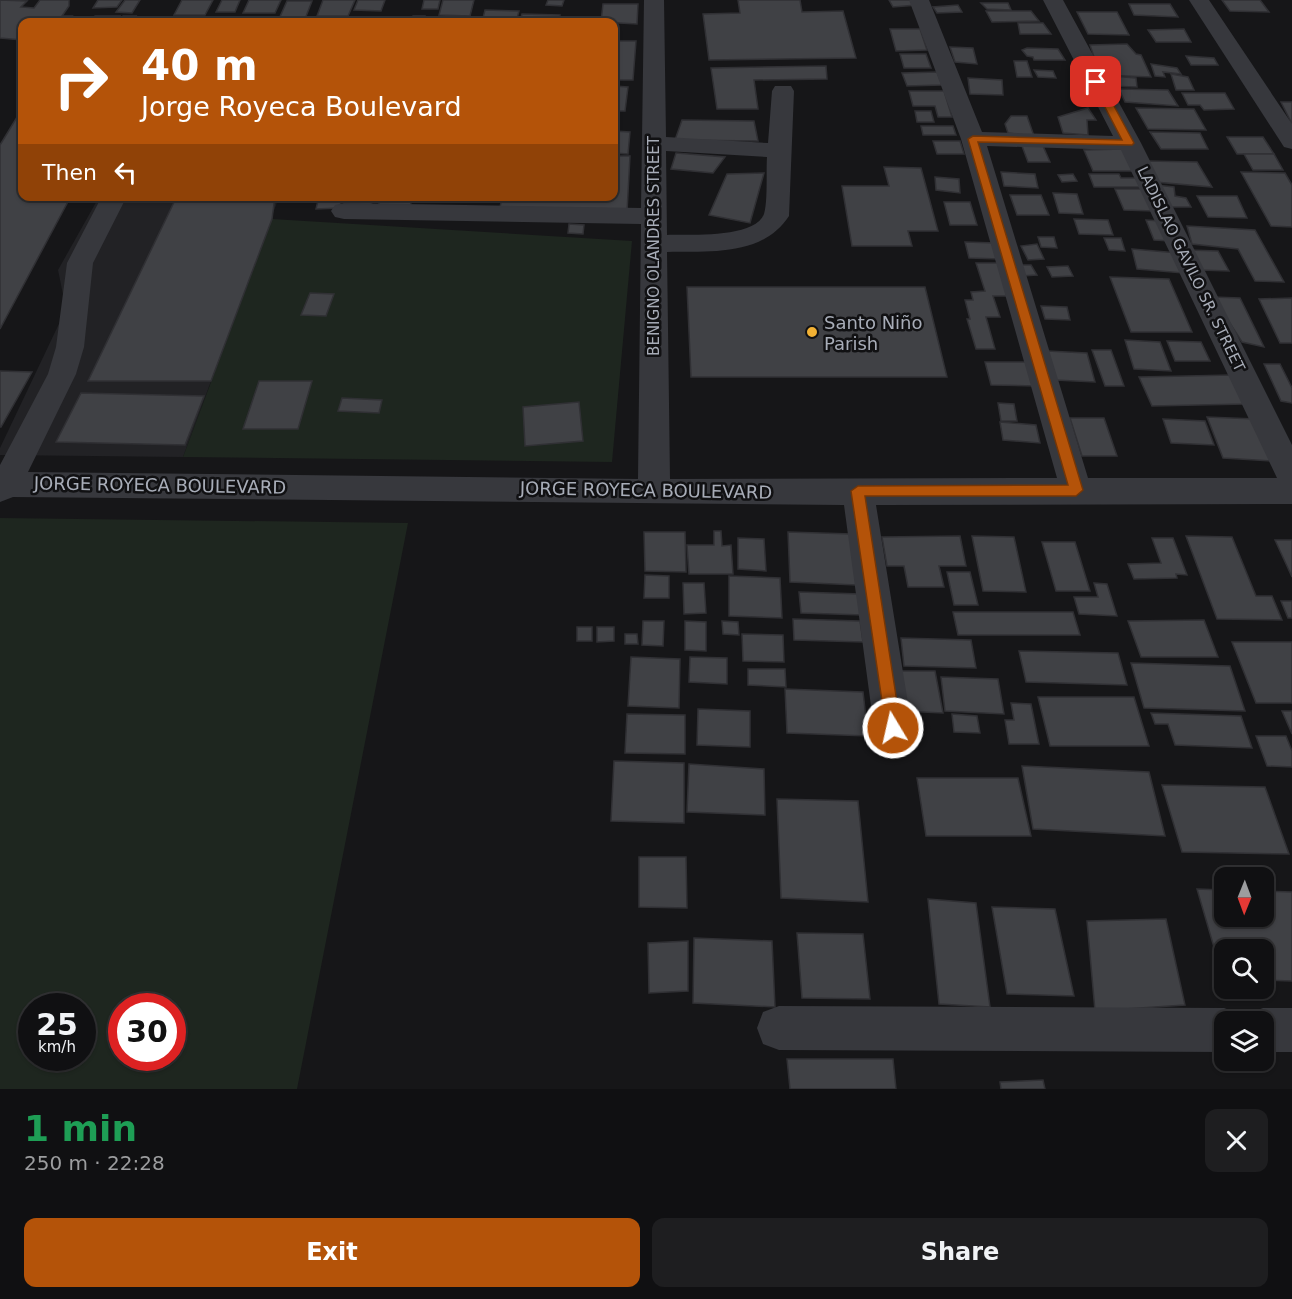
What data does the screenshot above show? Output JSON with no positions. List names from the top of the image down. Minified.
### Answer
{"streets":{"street":["BENIGNO OLANDRES STREET","LADISLAO GAVILO SR. STREET","JORGE ROYECA BOULEVARD"]},"crossings":[["BENIGNO OLANDRES STREET","JORGE ROYECA BOULEVARD"]],"places":["Santo Niño Parish"],"north":"bottom","page":{"turn":["40 m","Jorge Royeca Boulevard"],"then":"Then","speed":"25 km/h","limit":"30","heading":["1 min","250 m · 22:28"],"buttons":["Exit","Share"]}}
